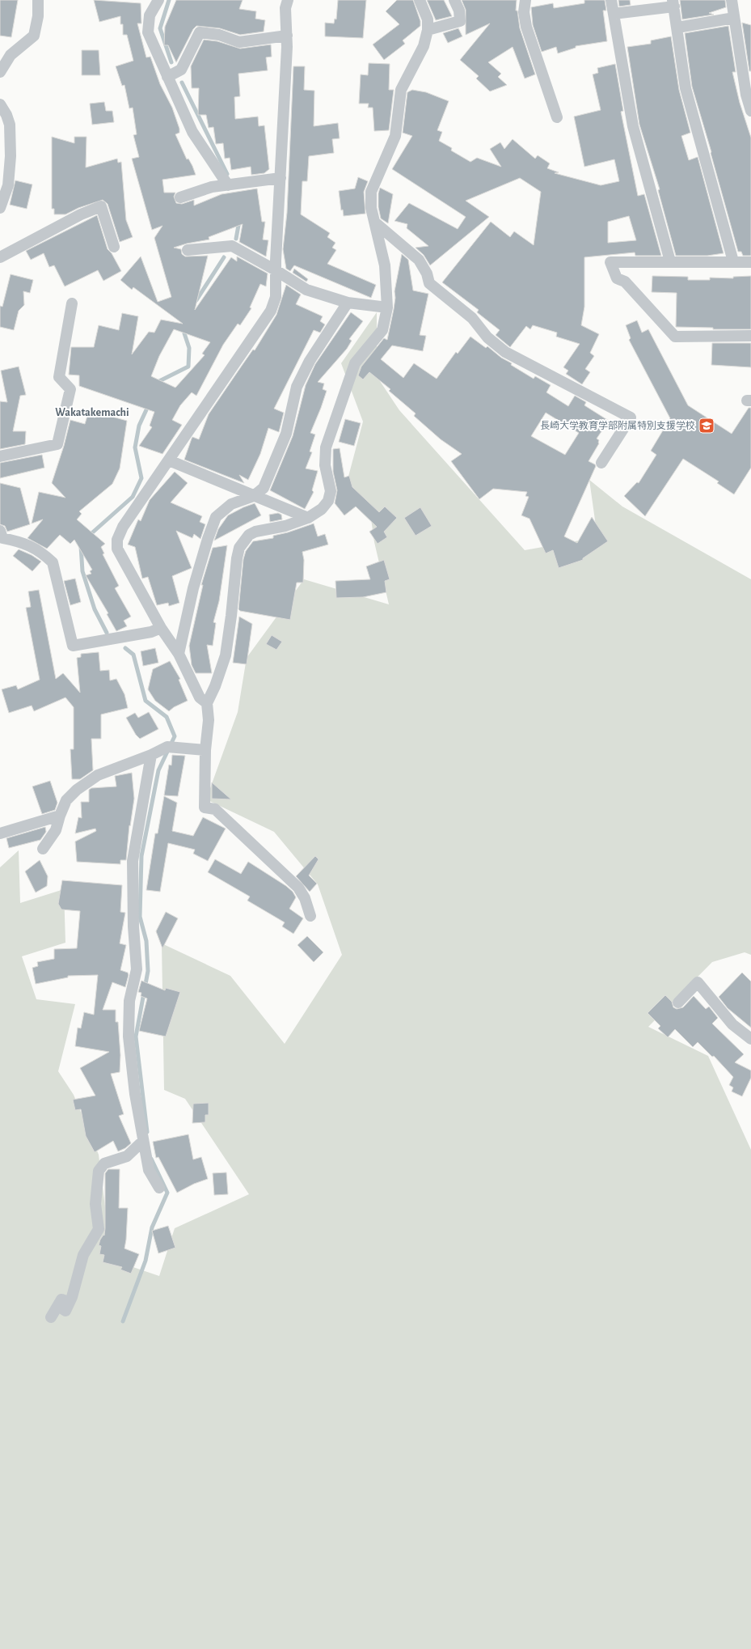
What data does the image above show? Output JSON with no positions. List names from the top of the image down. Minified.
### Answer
{"districts":["Wakatakemachi"],"places":{"school or university":["長崎大学教育学部附属特別支援学校"]}}
